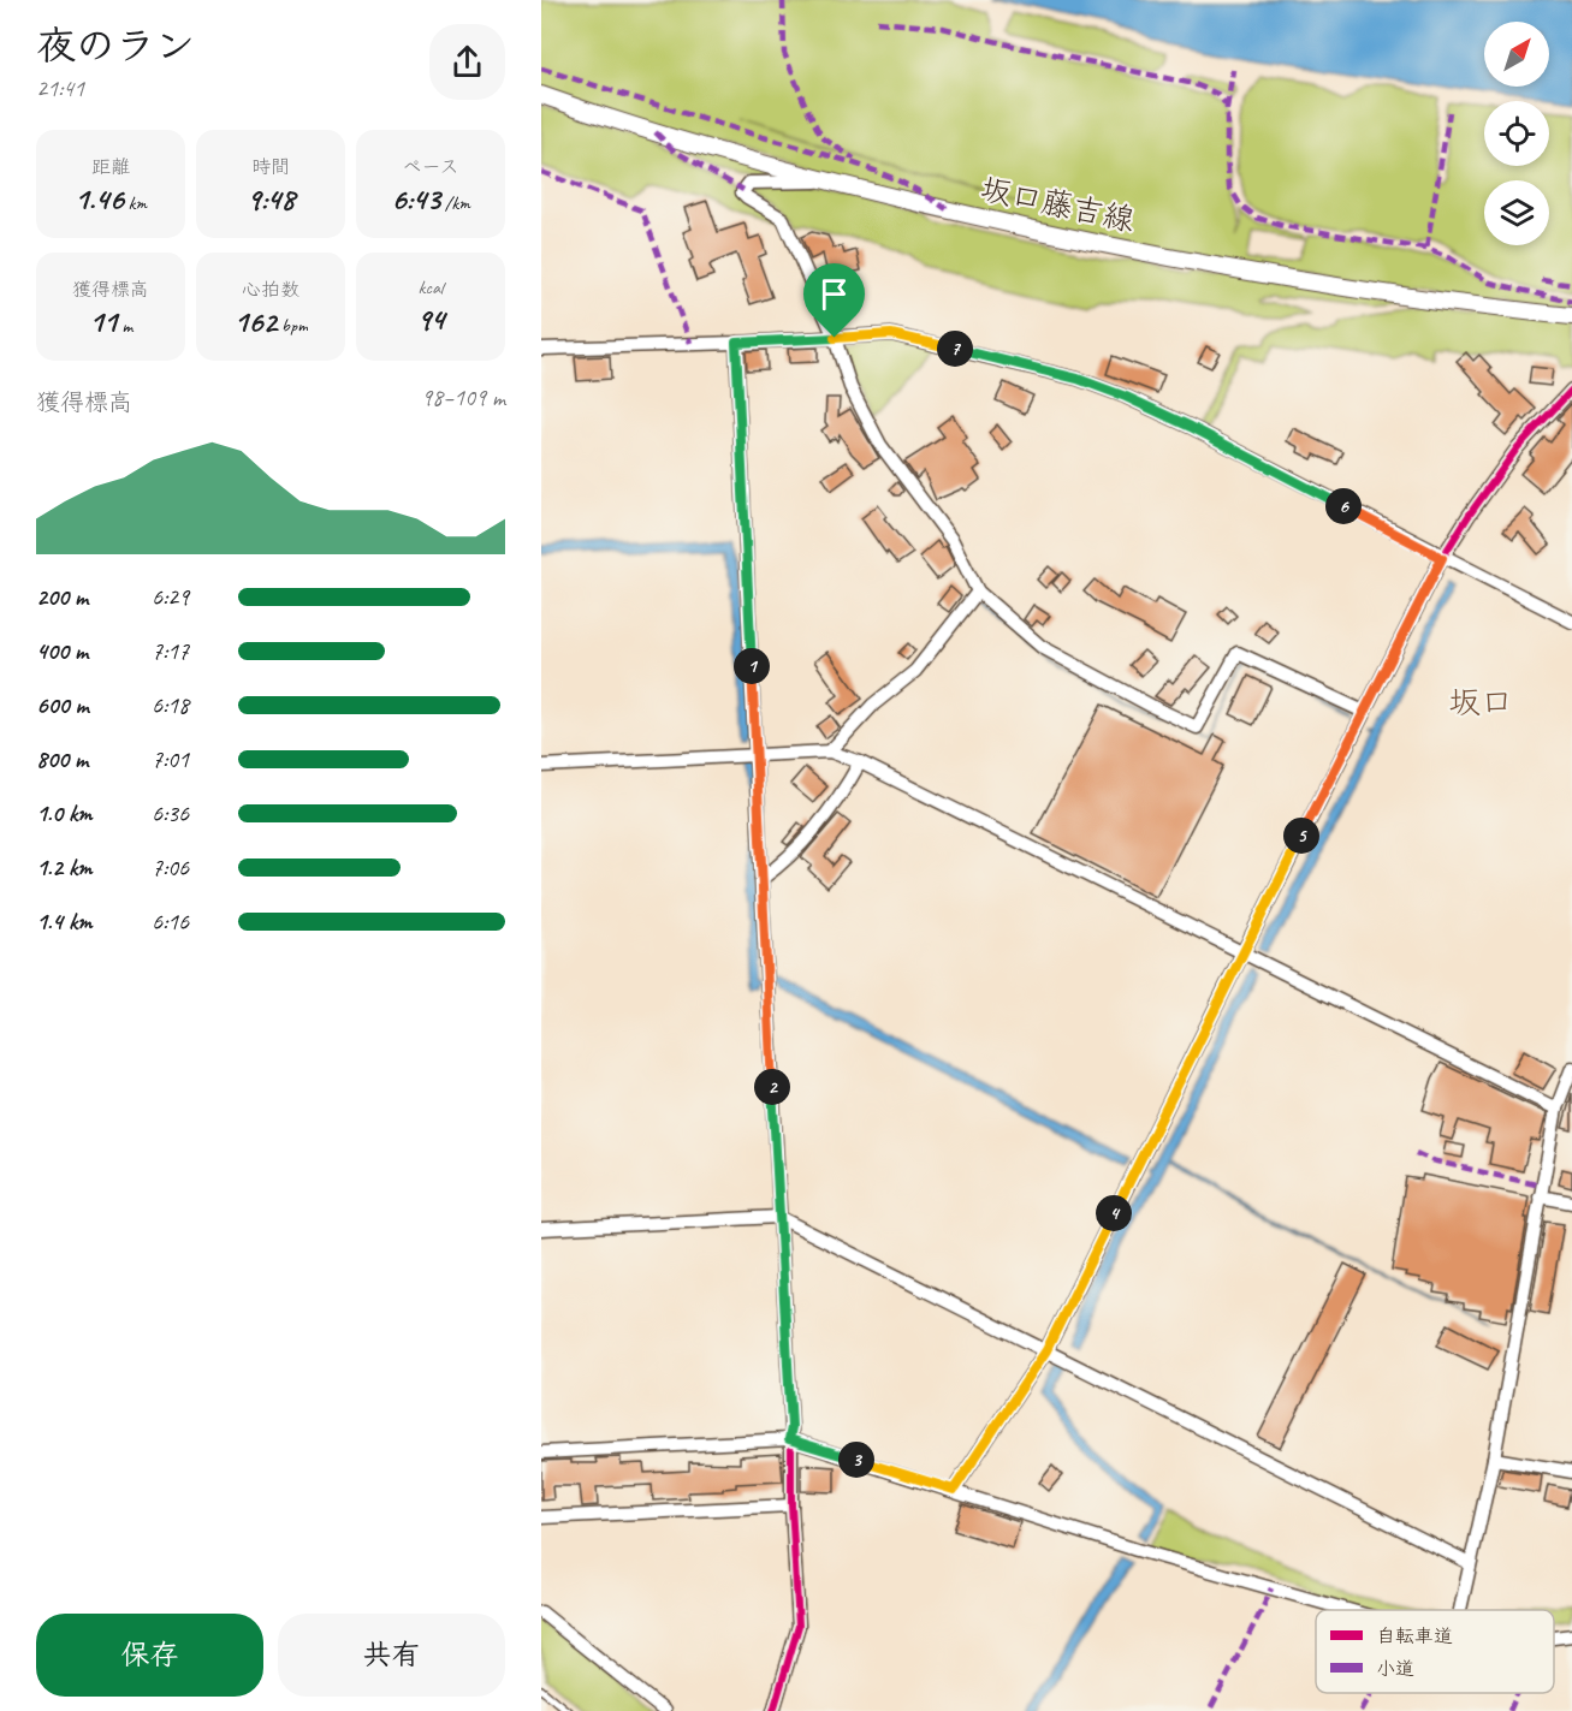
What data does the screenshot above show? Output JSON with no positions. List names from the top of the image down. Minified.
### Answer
{"streets":{"main road":["坂口藤吉線"]},"districts":["坂口"],"legend":["自転車道","小道"],"north":"top right","page":{"heading":["夜のラン","21:41"],"stats":[["距離","1.46 km"],["時間","9:48"],["ペース","6:43 /km"],["獲得標高","11 m"],["心拍数","162 bpm"],["kcal","94"]],"pins":["7","6","1","5","2","4","3"],"chart":["獲得標高","98–109 m"],"list":[{"name":"200 m","note":"6:29"},{"name":"400 m","note":"7:17"},{"name":"600 m","note":"6:18"},{"name":"800 m","note":"7:01"},{"name":"1.0 km","note":"6:36"},{"name":"1.2 km","note":"7:06"},{"name":"1.4 km","note":"6:16"}],"buttons":["保存","共有"]}}
